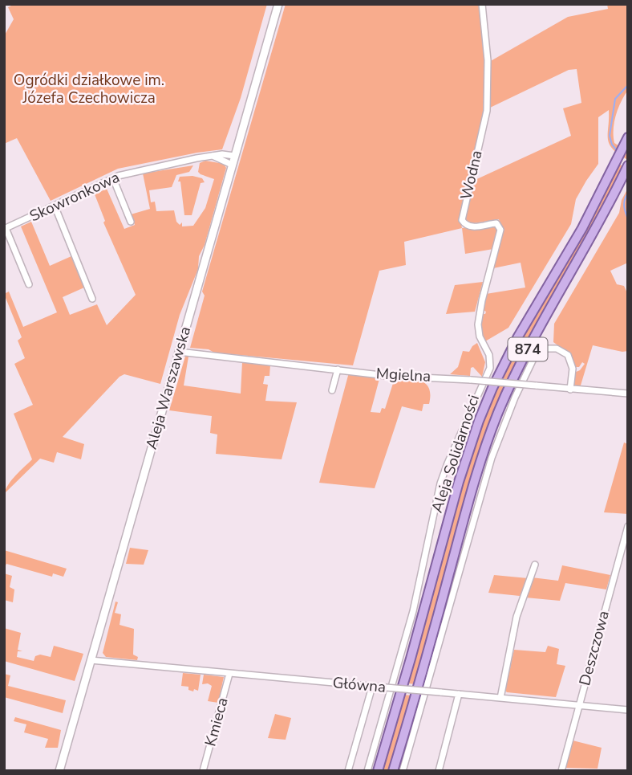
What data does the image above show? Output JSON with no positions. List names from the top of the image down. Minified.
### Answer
{"streets":{"main road":["874","Aleja Solidarności"],"street":["Wodna","Skowronkowa","Mgielna","Aleja Warszawska","Deszczowa","Główna","Kmieca"]},"crossings":[["Skowronkowa","Aleja Warszawska"],["Mgielna","Aleja Warszawska"],["Aleja Warszawska","Główna"],["Deszczowa","Główna"],["Główna","Kmieca"]],"parks":["Ogródki działkowe im. Józefa Czechowicza"]}
